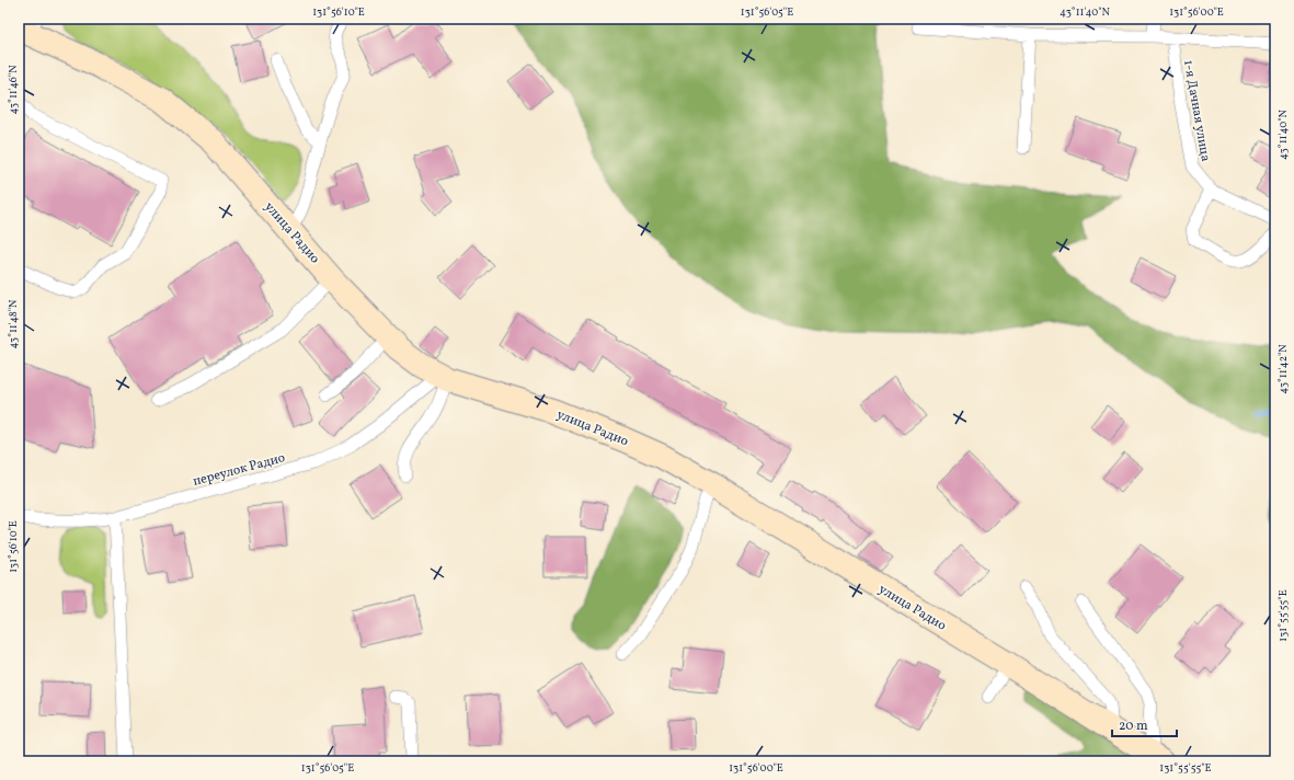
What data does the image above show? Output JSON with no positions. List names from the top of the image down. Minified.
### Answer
{"streets":{"main road":["улица Радио"],"lane":["1-я Дачная улица","переулок Радио"]},"crossings":[["улица Радио","переулок Радио"]],"scale_bar":"20 m","coordinates":["131°56'10\"E","131°56'05\"E","43°11'40\"N","131°56'00\"E","43°11'46\"N","43°11'48\"N","43°11'42\"N","131°55'55\"E"]}
